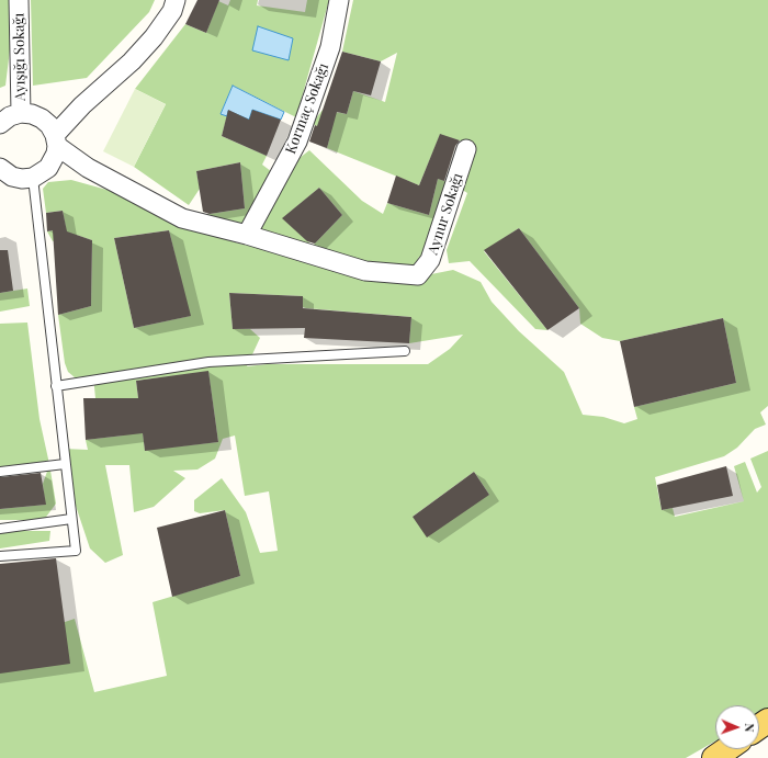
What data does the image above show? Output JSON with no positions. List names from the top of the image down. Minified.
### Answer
{"streets":{"street":["Ayışığı Sokağı","Kormaç Sokağı","Aynur Sokağı"]},"crossings":[["Kormaç Sokağı","Aynur Sokağı"]],"north":"right"}
